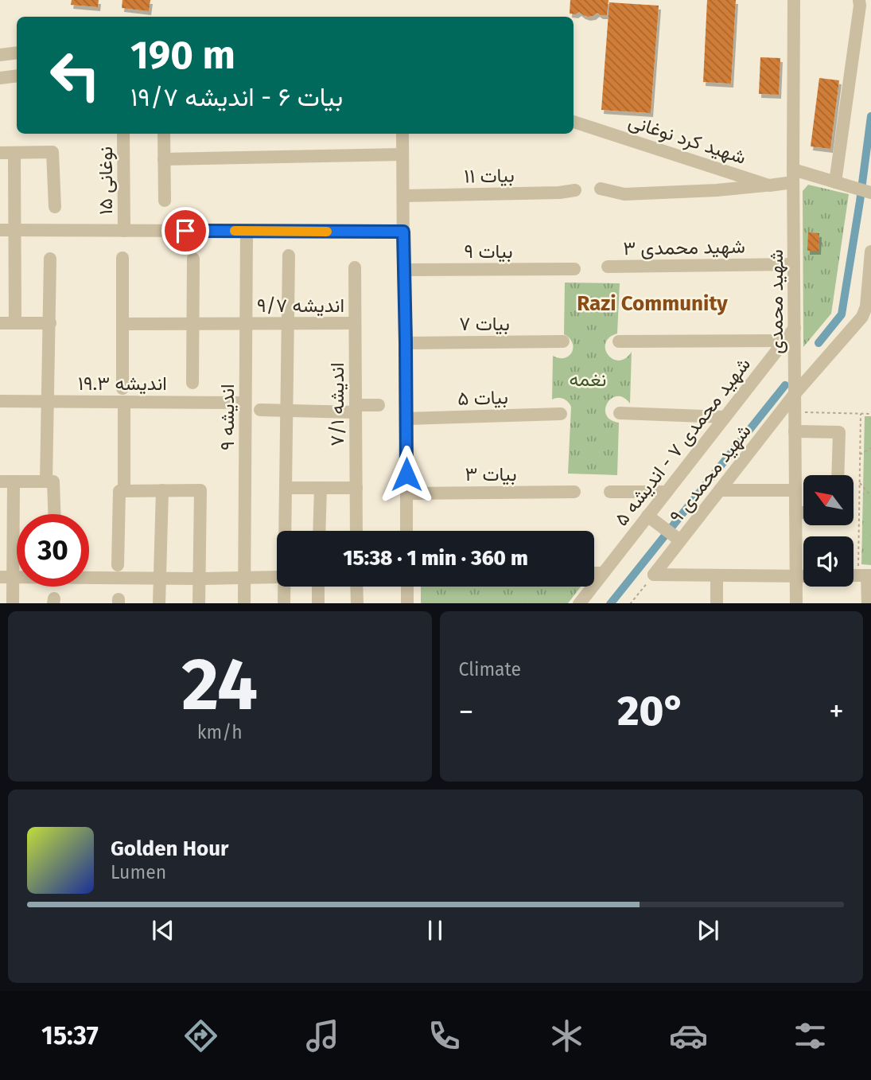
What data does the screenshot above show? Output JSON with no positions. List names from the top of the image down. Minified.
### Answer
{"streets":{"street":["شهید کرد نوغانی","بیات ۱۱","نوغانی ۱۵","شهید محمدی ۳","بیات ۹","شهید محمدی","اندیشه ۹/۷","بیات ۷","اندیشه ۱۹.۳","بیات ۵","اندیشه ۷/۱","اندیشه ۹","شهید محمدی ۷ - اندیشه ۵","شهید محمدی ۹","بیات ۳"]},"crossings":[["شهید کرد نوغانی","شهید محمدی"],["شهید محمدی ۳","شهید محمدی"],["شهید محمدی","شهید محمدی ۷ - اندیشه ۵"],["شهید محمدی","شهید محمدی ۹"],["اندیشه ۹/۷","اندیشه ۷/۱"],["اندیشه ۹/۷","اندیشه ۹"],["اندیشه ۱۹.۳","اندیشه ۹"]],"districts":["Razi Community"],"parks":["نغمه"],"north":"top left","page":{"turn":["190 m","بیات ۶ - اندیشه ۱۹/۷"],"limit":"30","trip":"15:38 · 1 min · 360 m","tile":[["24","km/h"],"Climate"],"heat":["−","20°","+"],"song":["Golden Hour","Lumen"],"tabs":"15:37"}}
